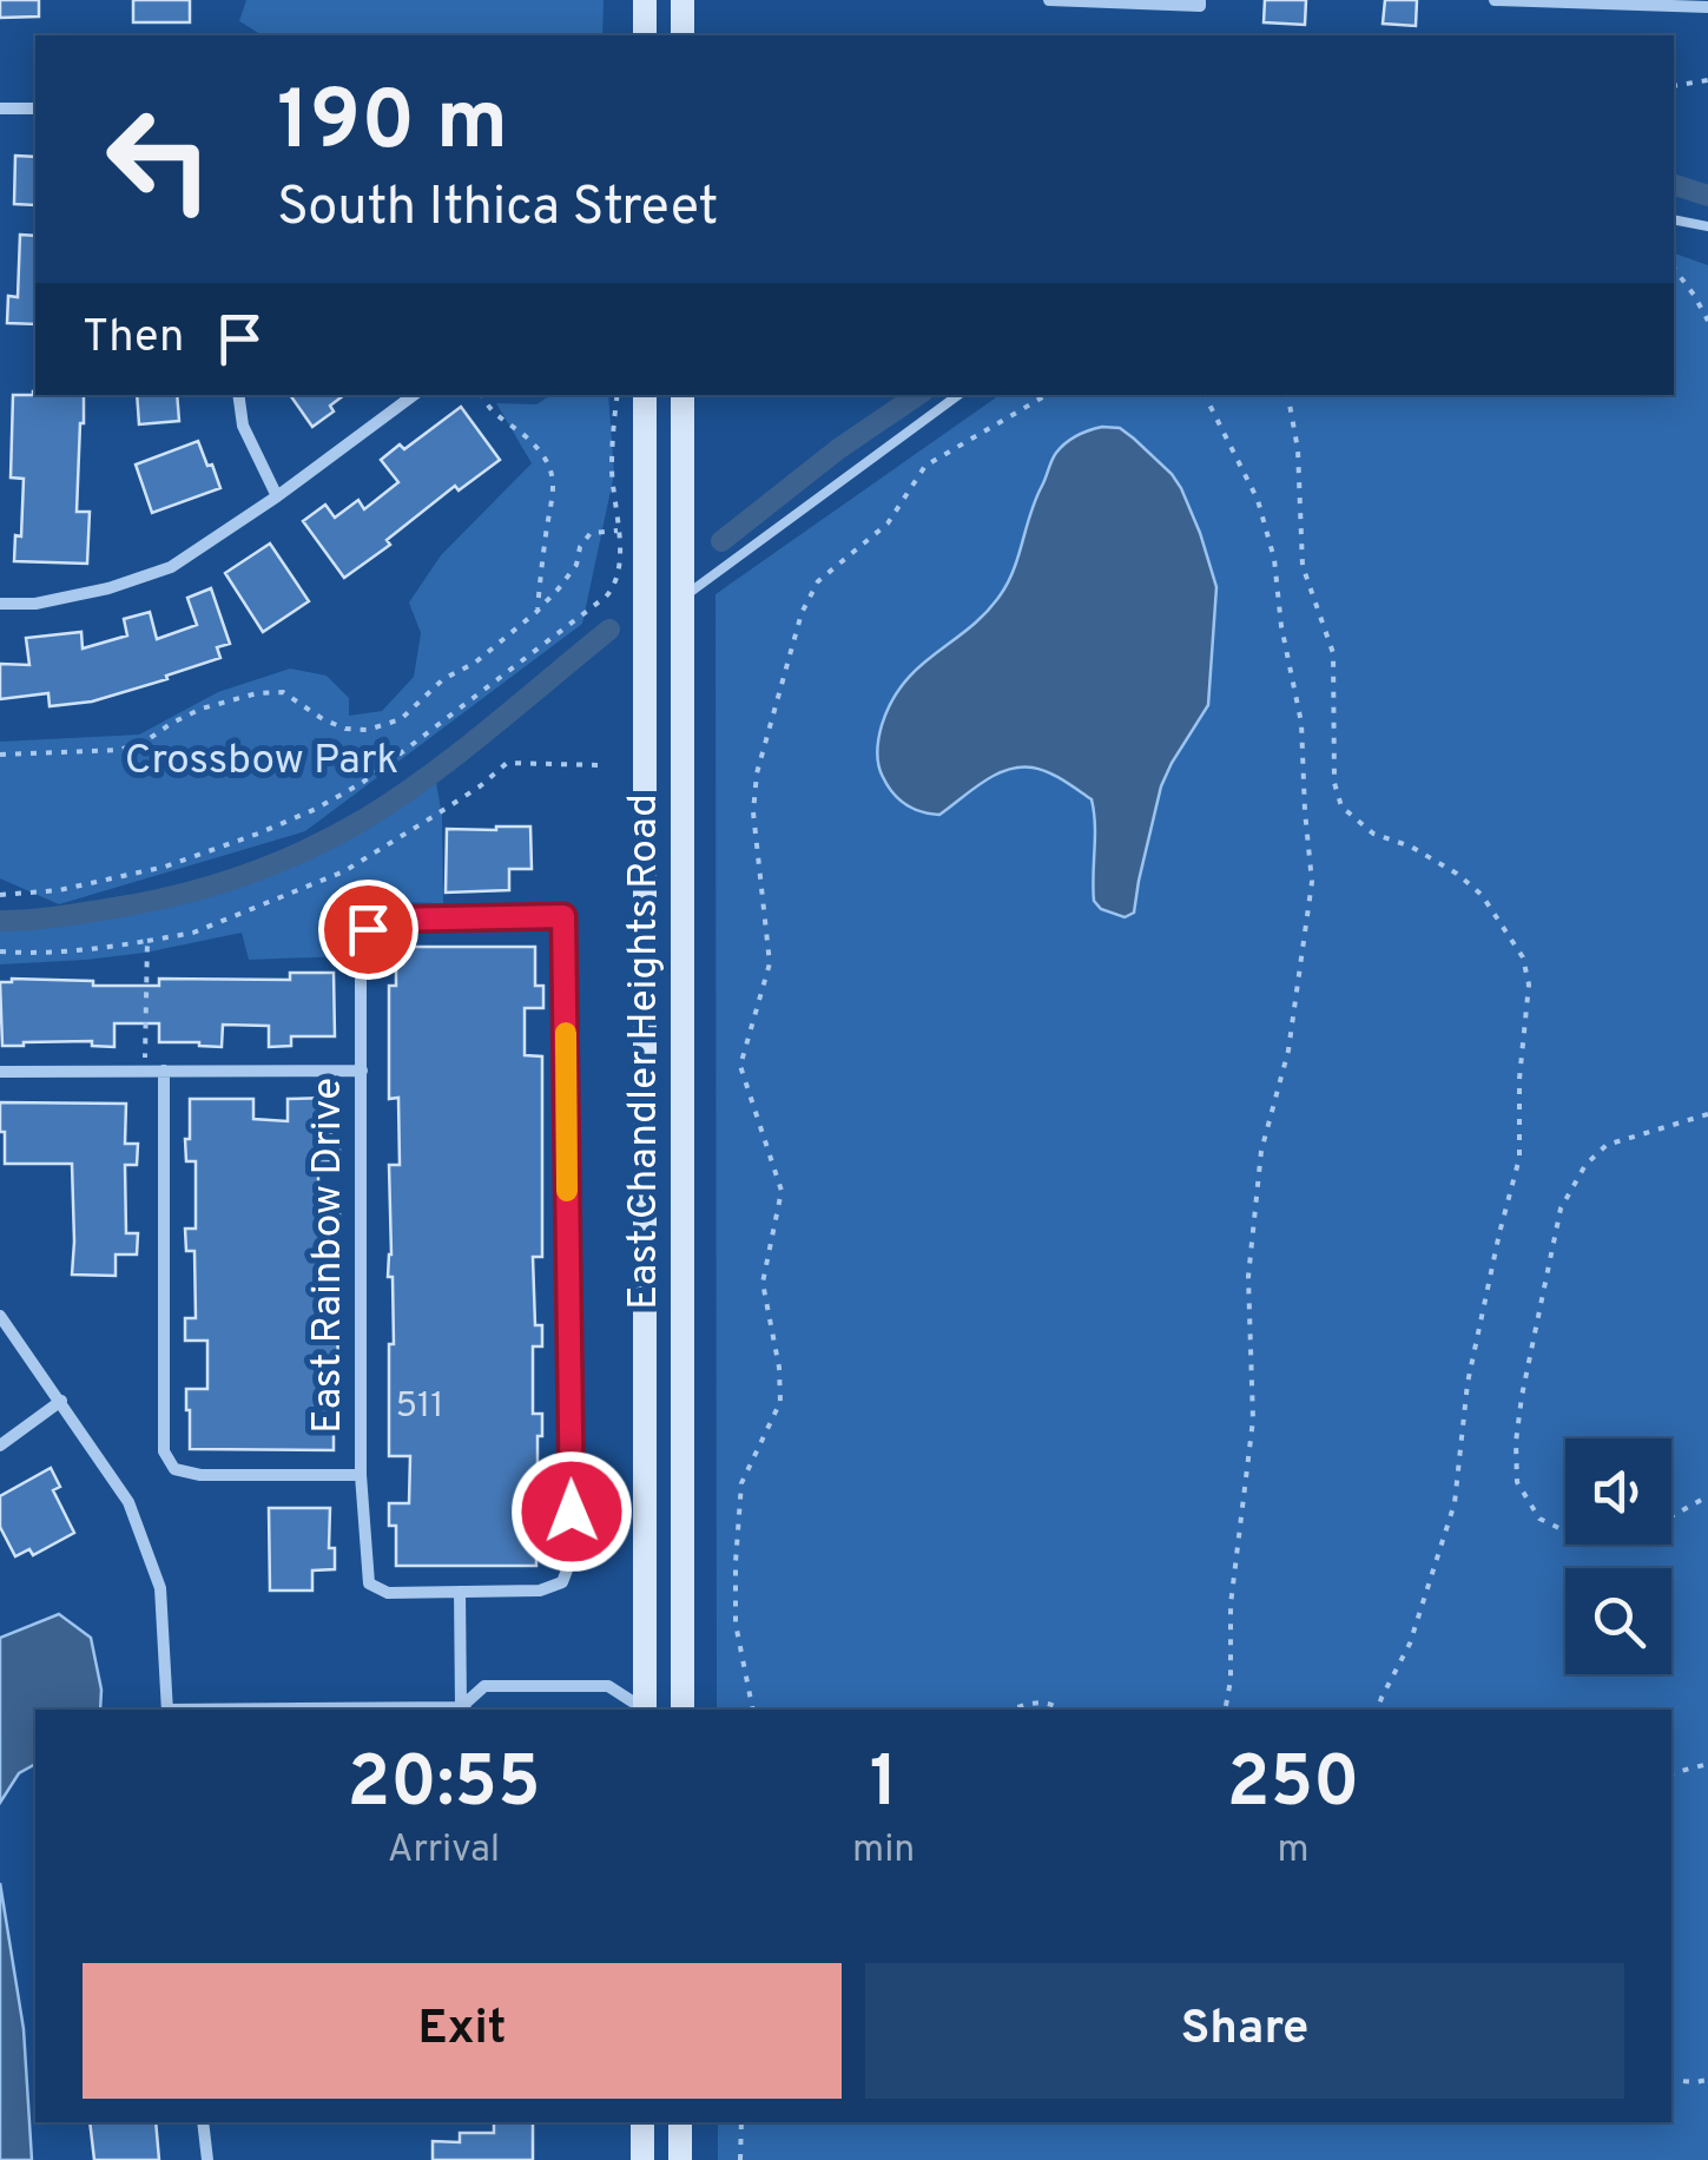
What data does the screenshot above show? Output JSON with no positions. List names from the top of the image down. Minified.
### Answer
{"streets":{"main road":["East Chandler Heights Road"],"street":["East Rainbow Drive"]},"parks":["Crossbow Park"],"house_numbers":["511"],"page":{"turn":["190 m","South Ithica Street"],"then":"Then","eta":["20:55","Arrival","1","min","250","m"],"buttons":["Exit","Share"]}}
